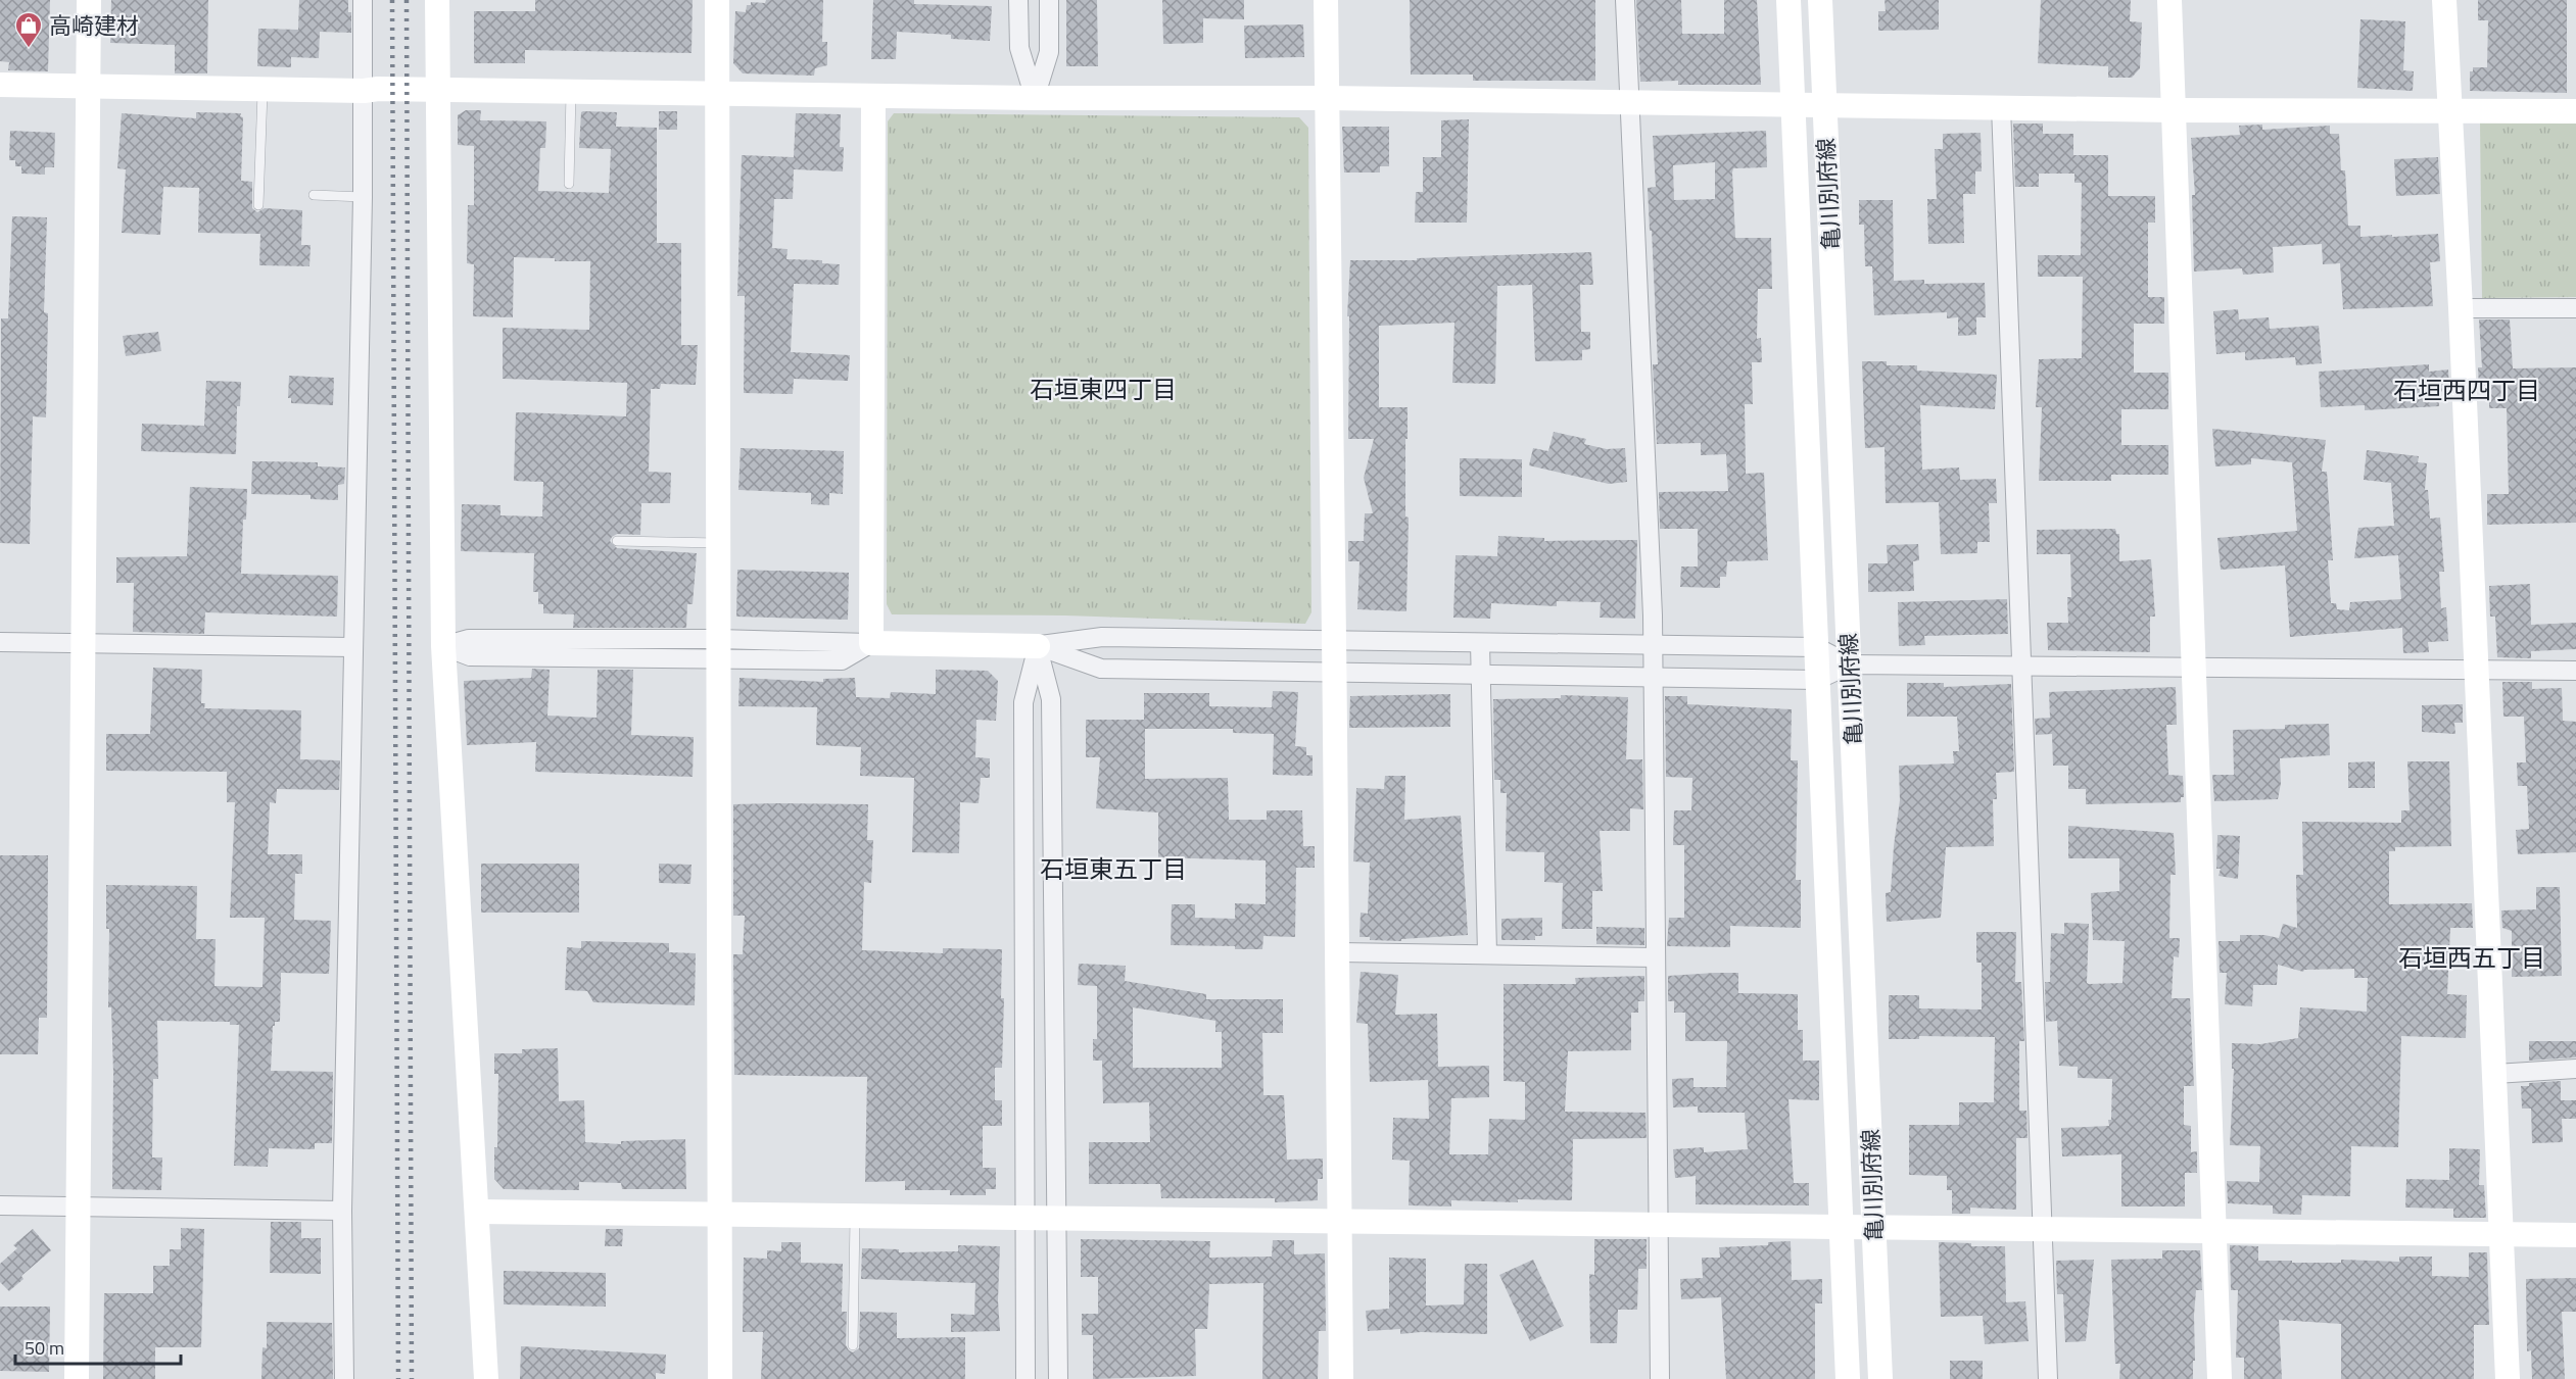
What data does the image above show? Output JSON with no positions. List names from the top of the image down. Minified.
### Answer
{"streets":{"street":["亀川別府線"]},"districts":["石垣東四丁目","石垣西四丁目","石垣東五丁目","石垣西五丁目"],"places":{"shop":["高崎建材"]},"scale_bar":"50 m"}
